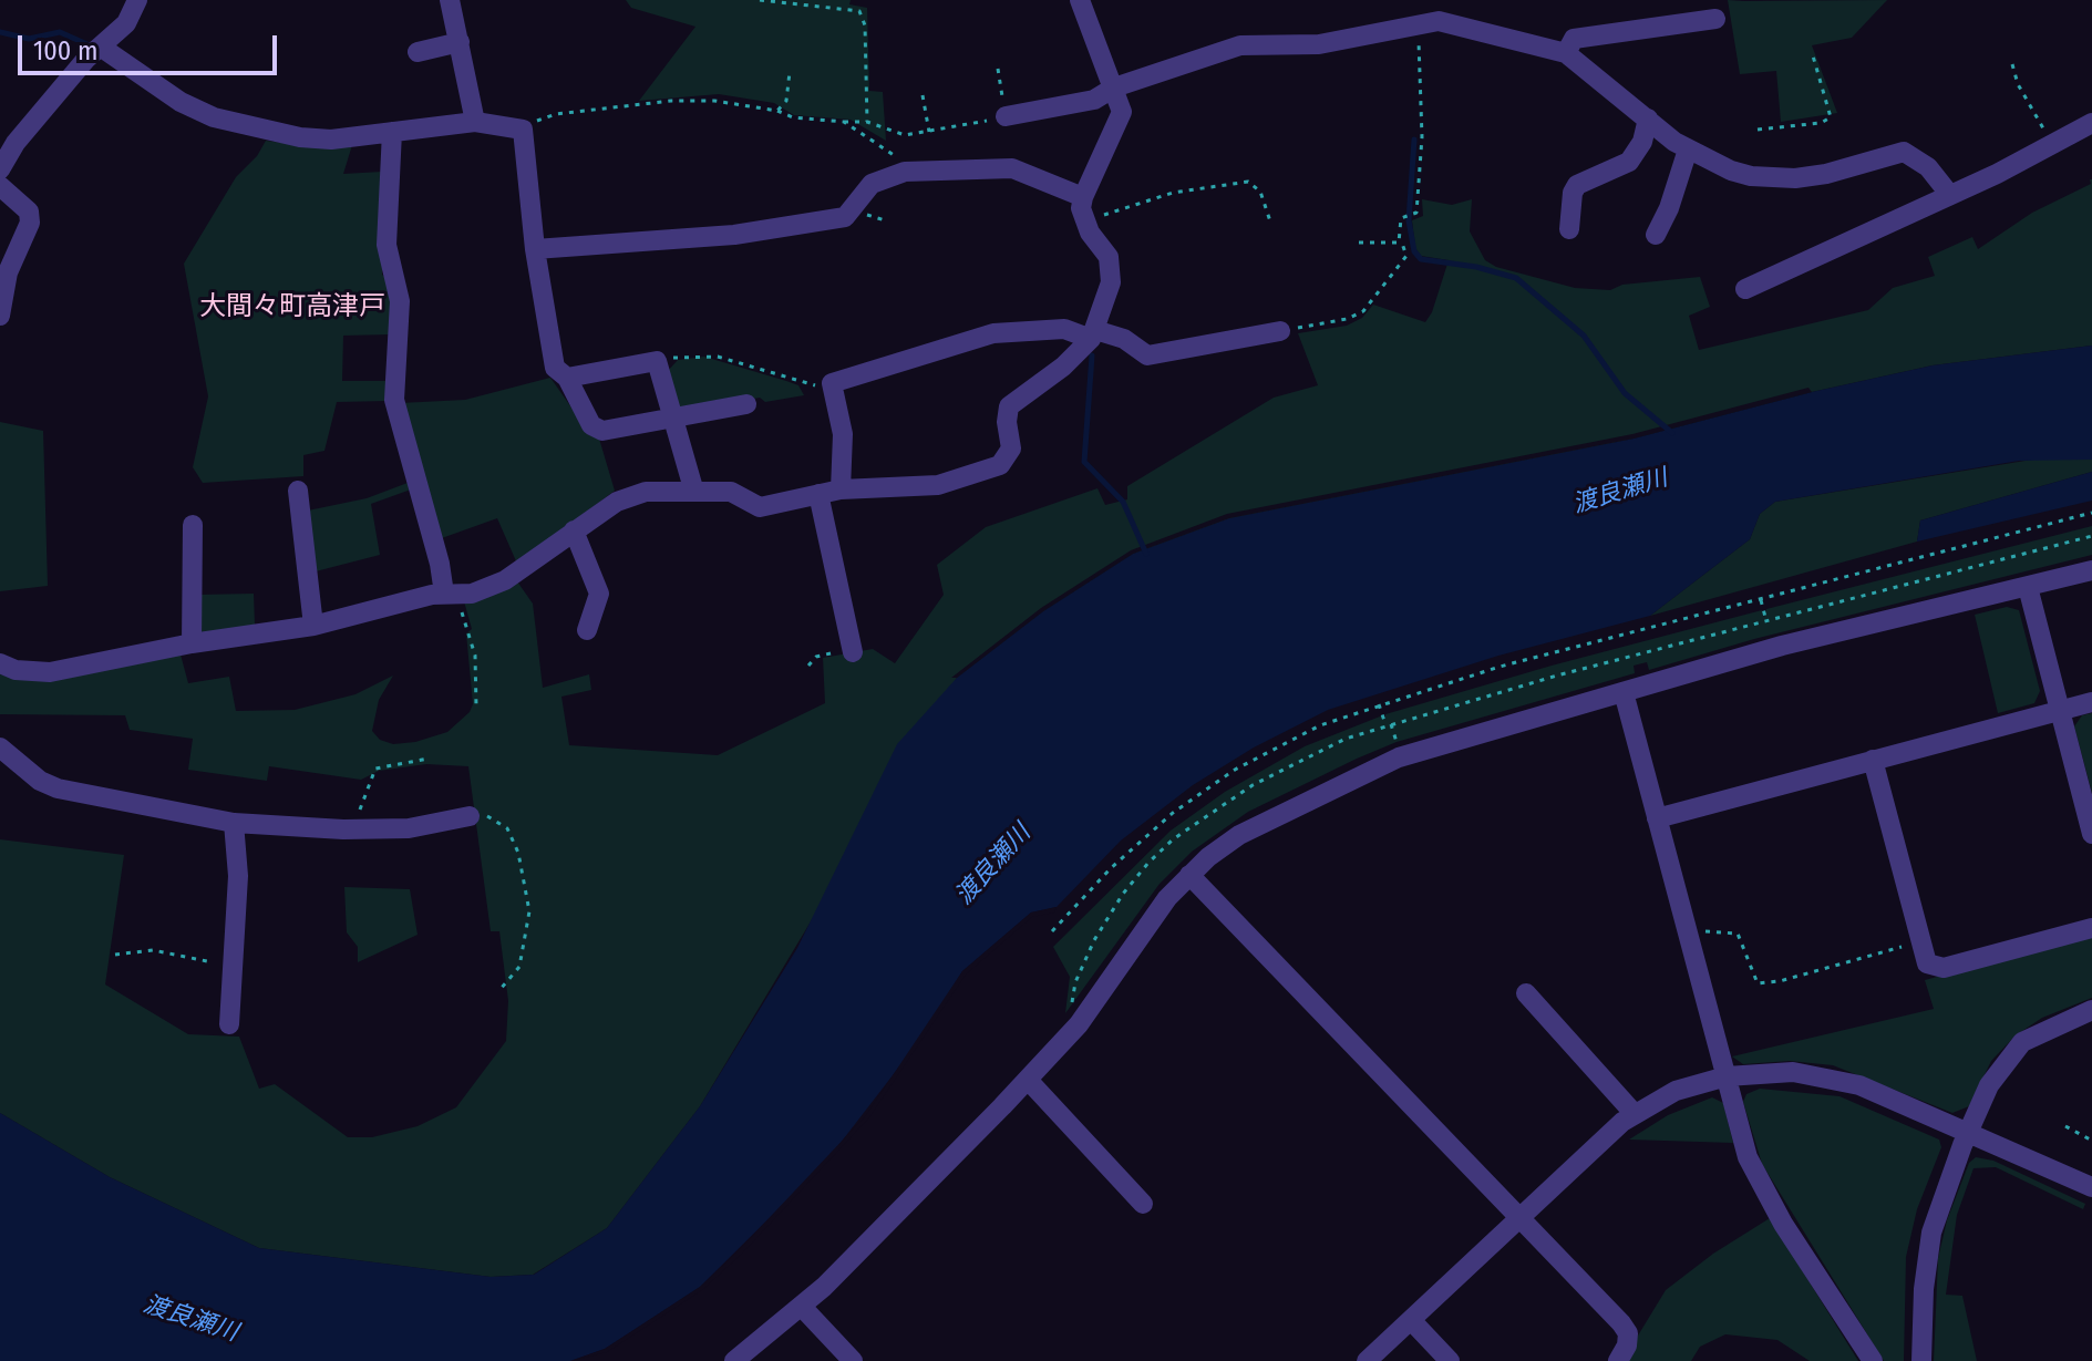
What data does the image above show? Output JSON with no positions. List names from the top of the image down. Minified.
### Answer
{"districts":["大間々町高津戸"],"water":["渡良瀬川"],"scale_bar":"100 m"}
